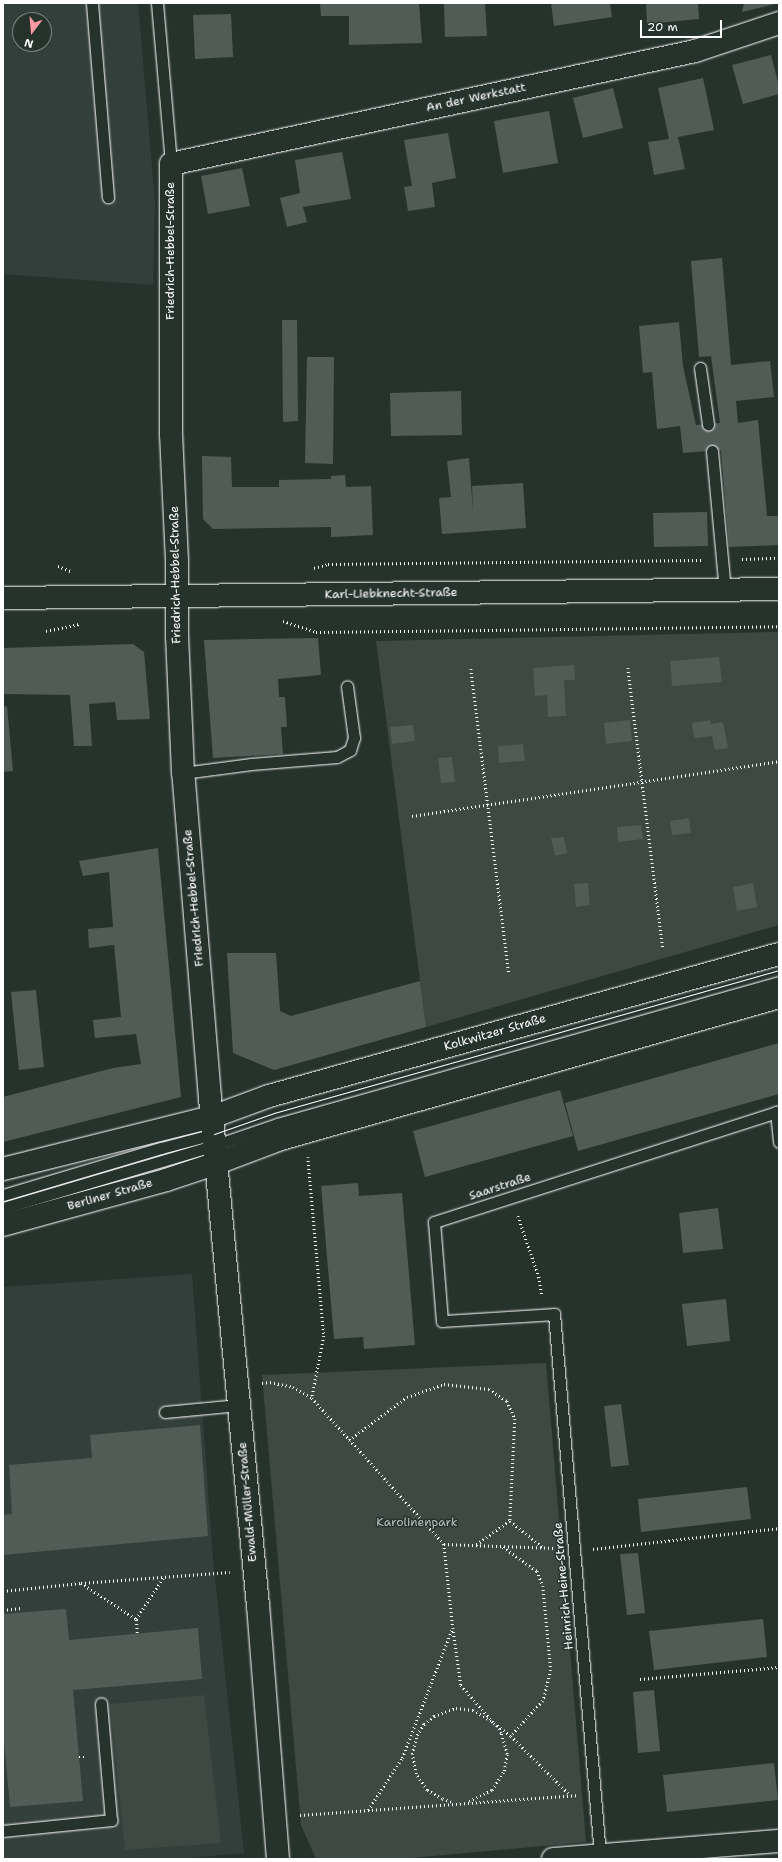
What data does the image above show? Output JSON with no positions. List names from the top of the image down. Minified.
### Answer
{"streets":{"street":["An der Werkstatt","Friedrich-Hebbel-Straße","Karl-Liebknecht-Straße","Kolkwitzer Straße","Berliner Straße","Ewald-Müller-Straße"],"lane":["Saarstraße","Heinrich-Heine-Straße"]},"crossings":[["An der Werkstatt","Friedrich-Hebbel-Straße"],["Friedrich-Hebbel-Straße","Karl-Liebknecht-Straße"],["Friedrich-Hebbel-Straße","Kolkwitzer Straße"],["Friedrich-Hebbel-Straße","Berliner Straße"],["Friedrich-Hebbel-Straße","Ewald-Müller-Straße"],["Kolkwitzer Straße","Berliner Straße"],["Kolkwitzer Straße","Ewald-Müller-Straße"],["Saarstraße","Heinrich-Heine-Straße"],["Berliner Straße","Ewald-Müller-Straße"]],"parks":["Karolinenpark"],"scale_bar":"20 m","north":"bottom"}
